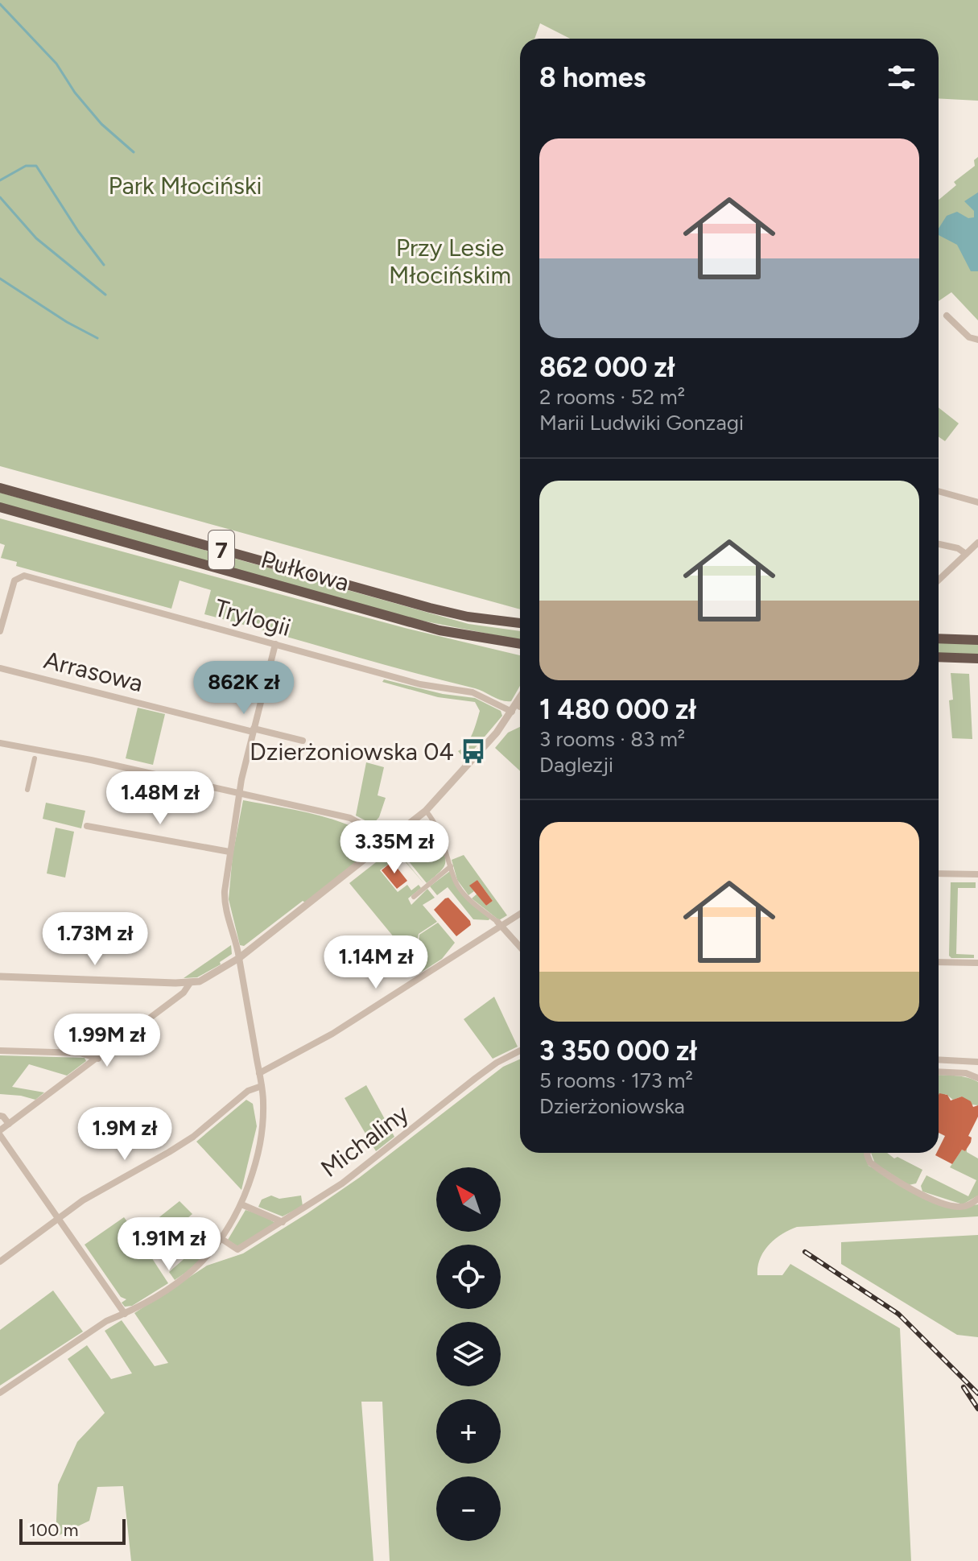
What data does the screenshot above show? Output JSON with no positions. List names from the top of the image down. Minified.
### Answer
{"streets":{"highway":["7","Pułkowa"],"street":["Trylogii","Arrasowa","Michaliny"]},"parks":["Park Młociński","Przy Lesie Młocińskim"],"places":{"bus stop":["Dzierżoniowska 04"]},"scale_bar":"100 m","north":"top left","page":{"heading":"8 homes","list":[{"name":"862 000 zł","note":"2 rooms · 52 m² · Marii Ludwiki Gonzagi"},{"name":"1 480 000 zł","note":"3 rooms · 83 m² · Daglezji"},{"name":"3 350 000 zł","note":"5 rooms · 173 m² · Dzierżoniowska"}],"price":["862K zł","1.48M zł","3.35M zł","1.73M zł","1.14M zł","1.99M zł","1.9M zł","1.91M zł"],"map_buttons":["+","−"],"scale":"100 m"}}
